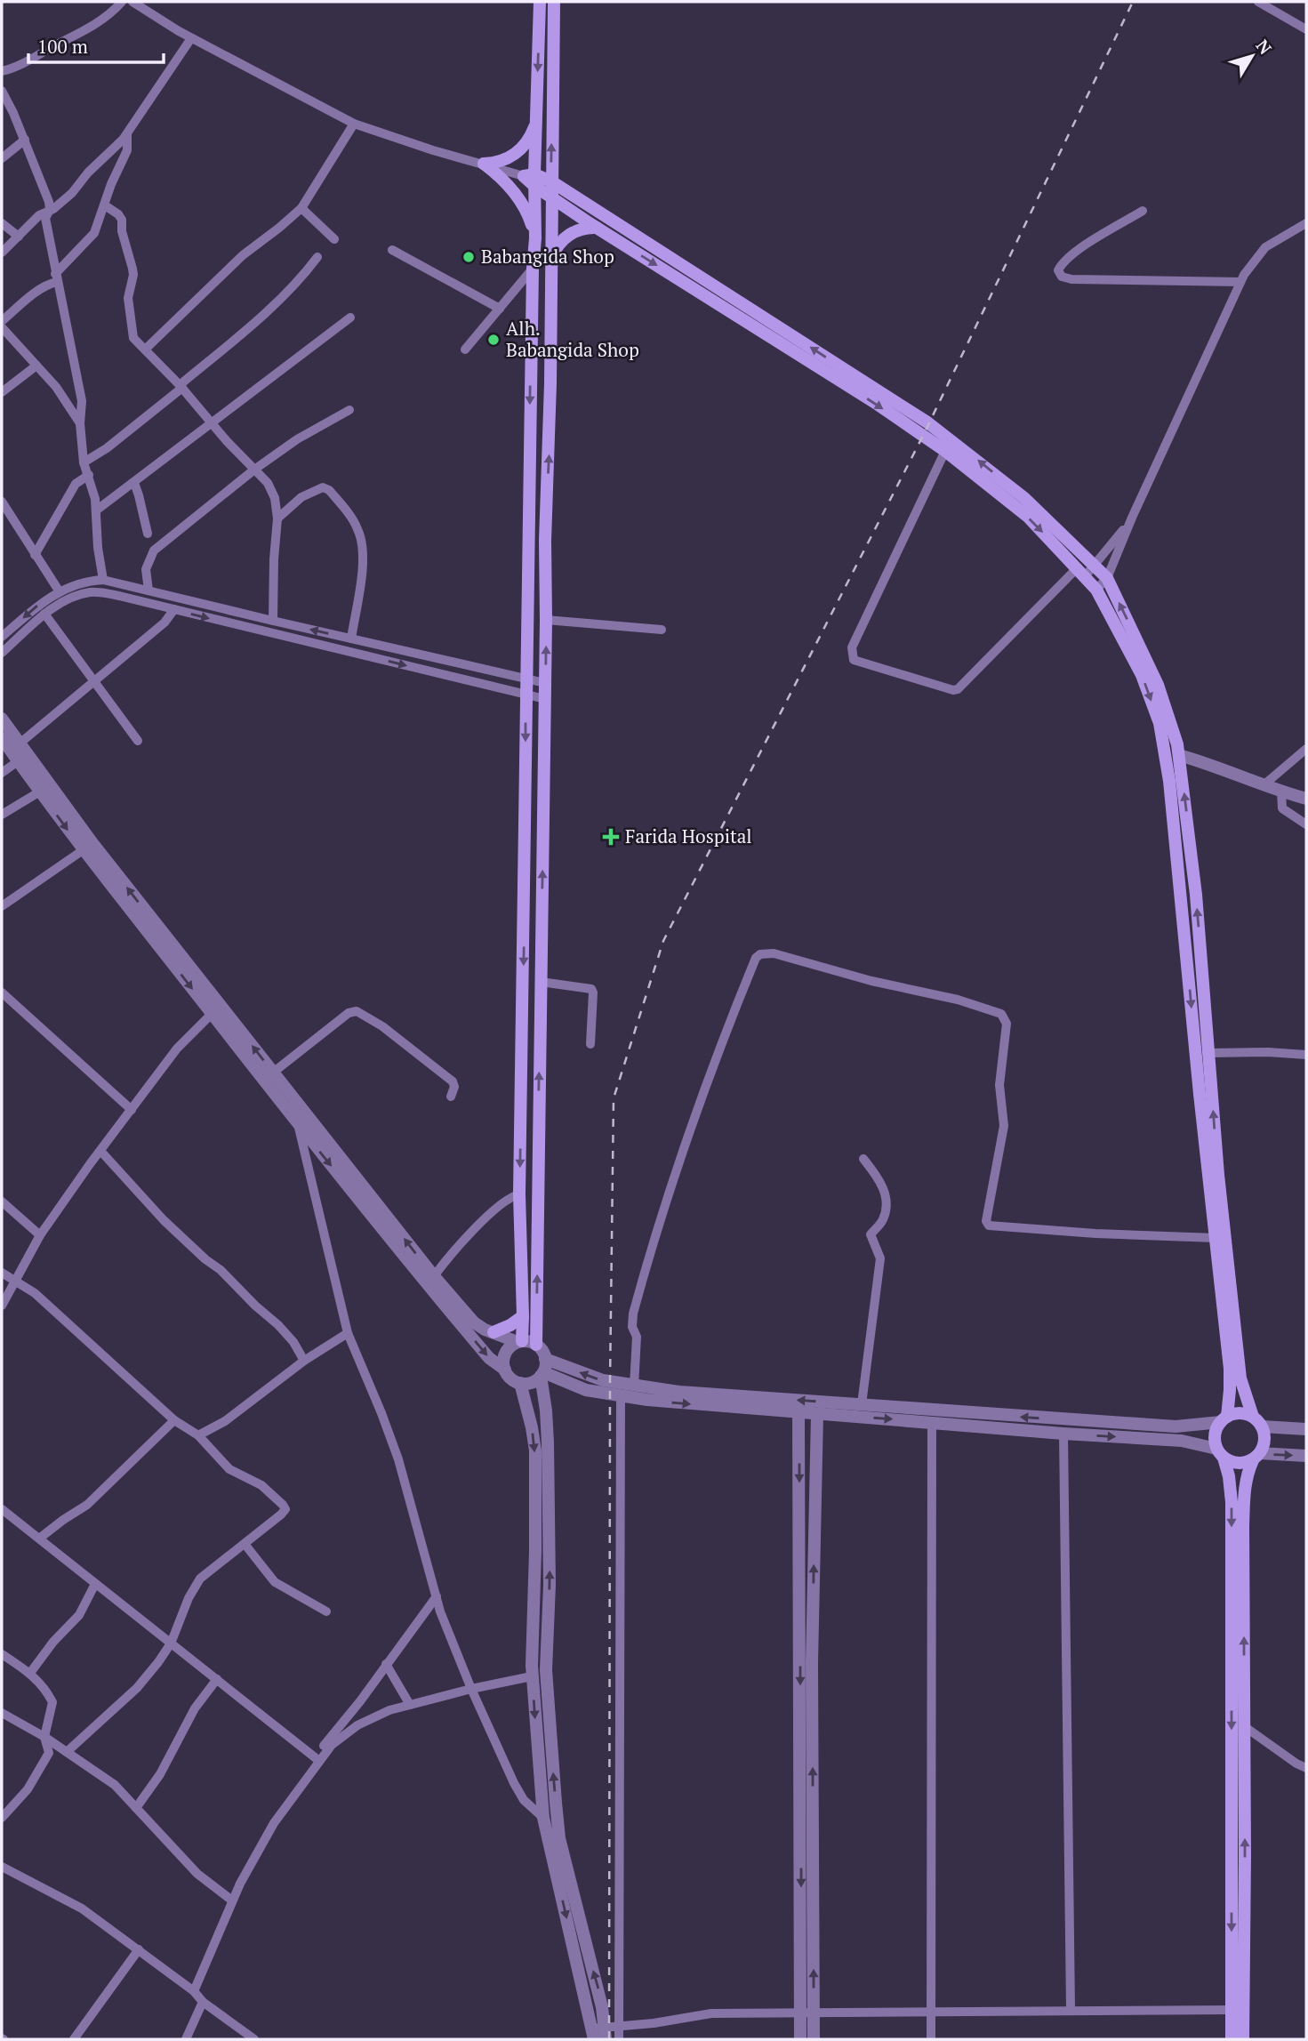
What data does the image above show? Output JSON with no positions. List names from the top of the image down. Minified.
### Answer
{"places":{"other":["Babangida Shop","Alh. Babangida Shop"],"health":["Farida Hospital"]},"scale_bar":"100 m","north":"top right"}
